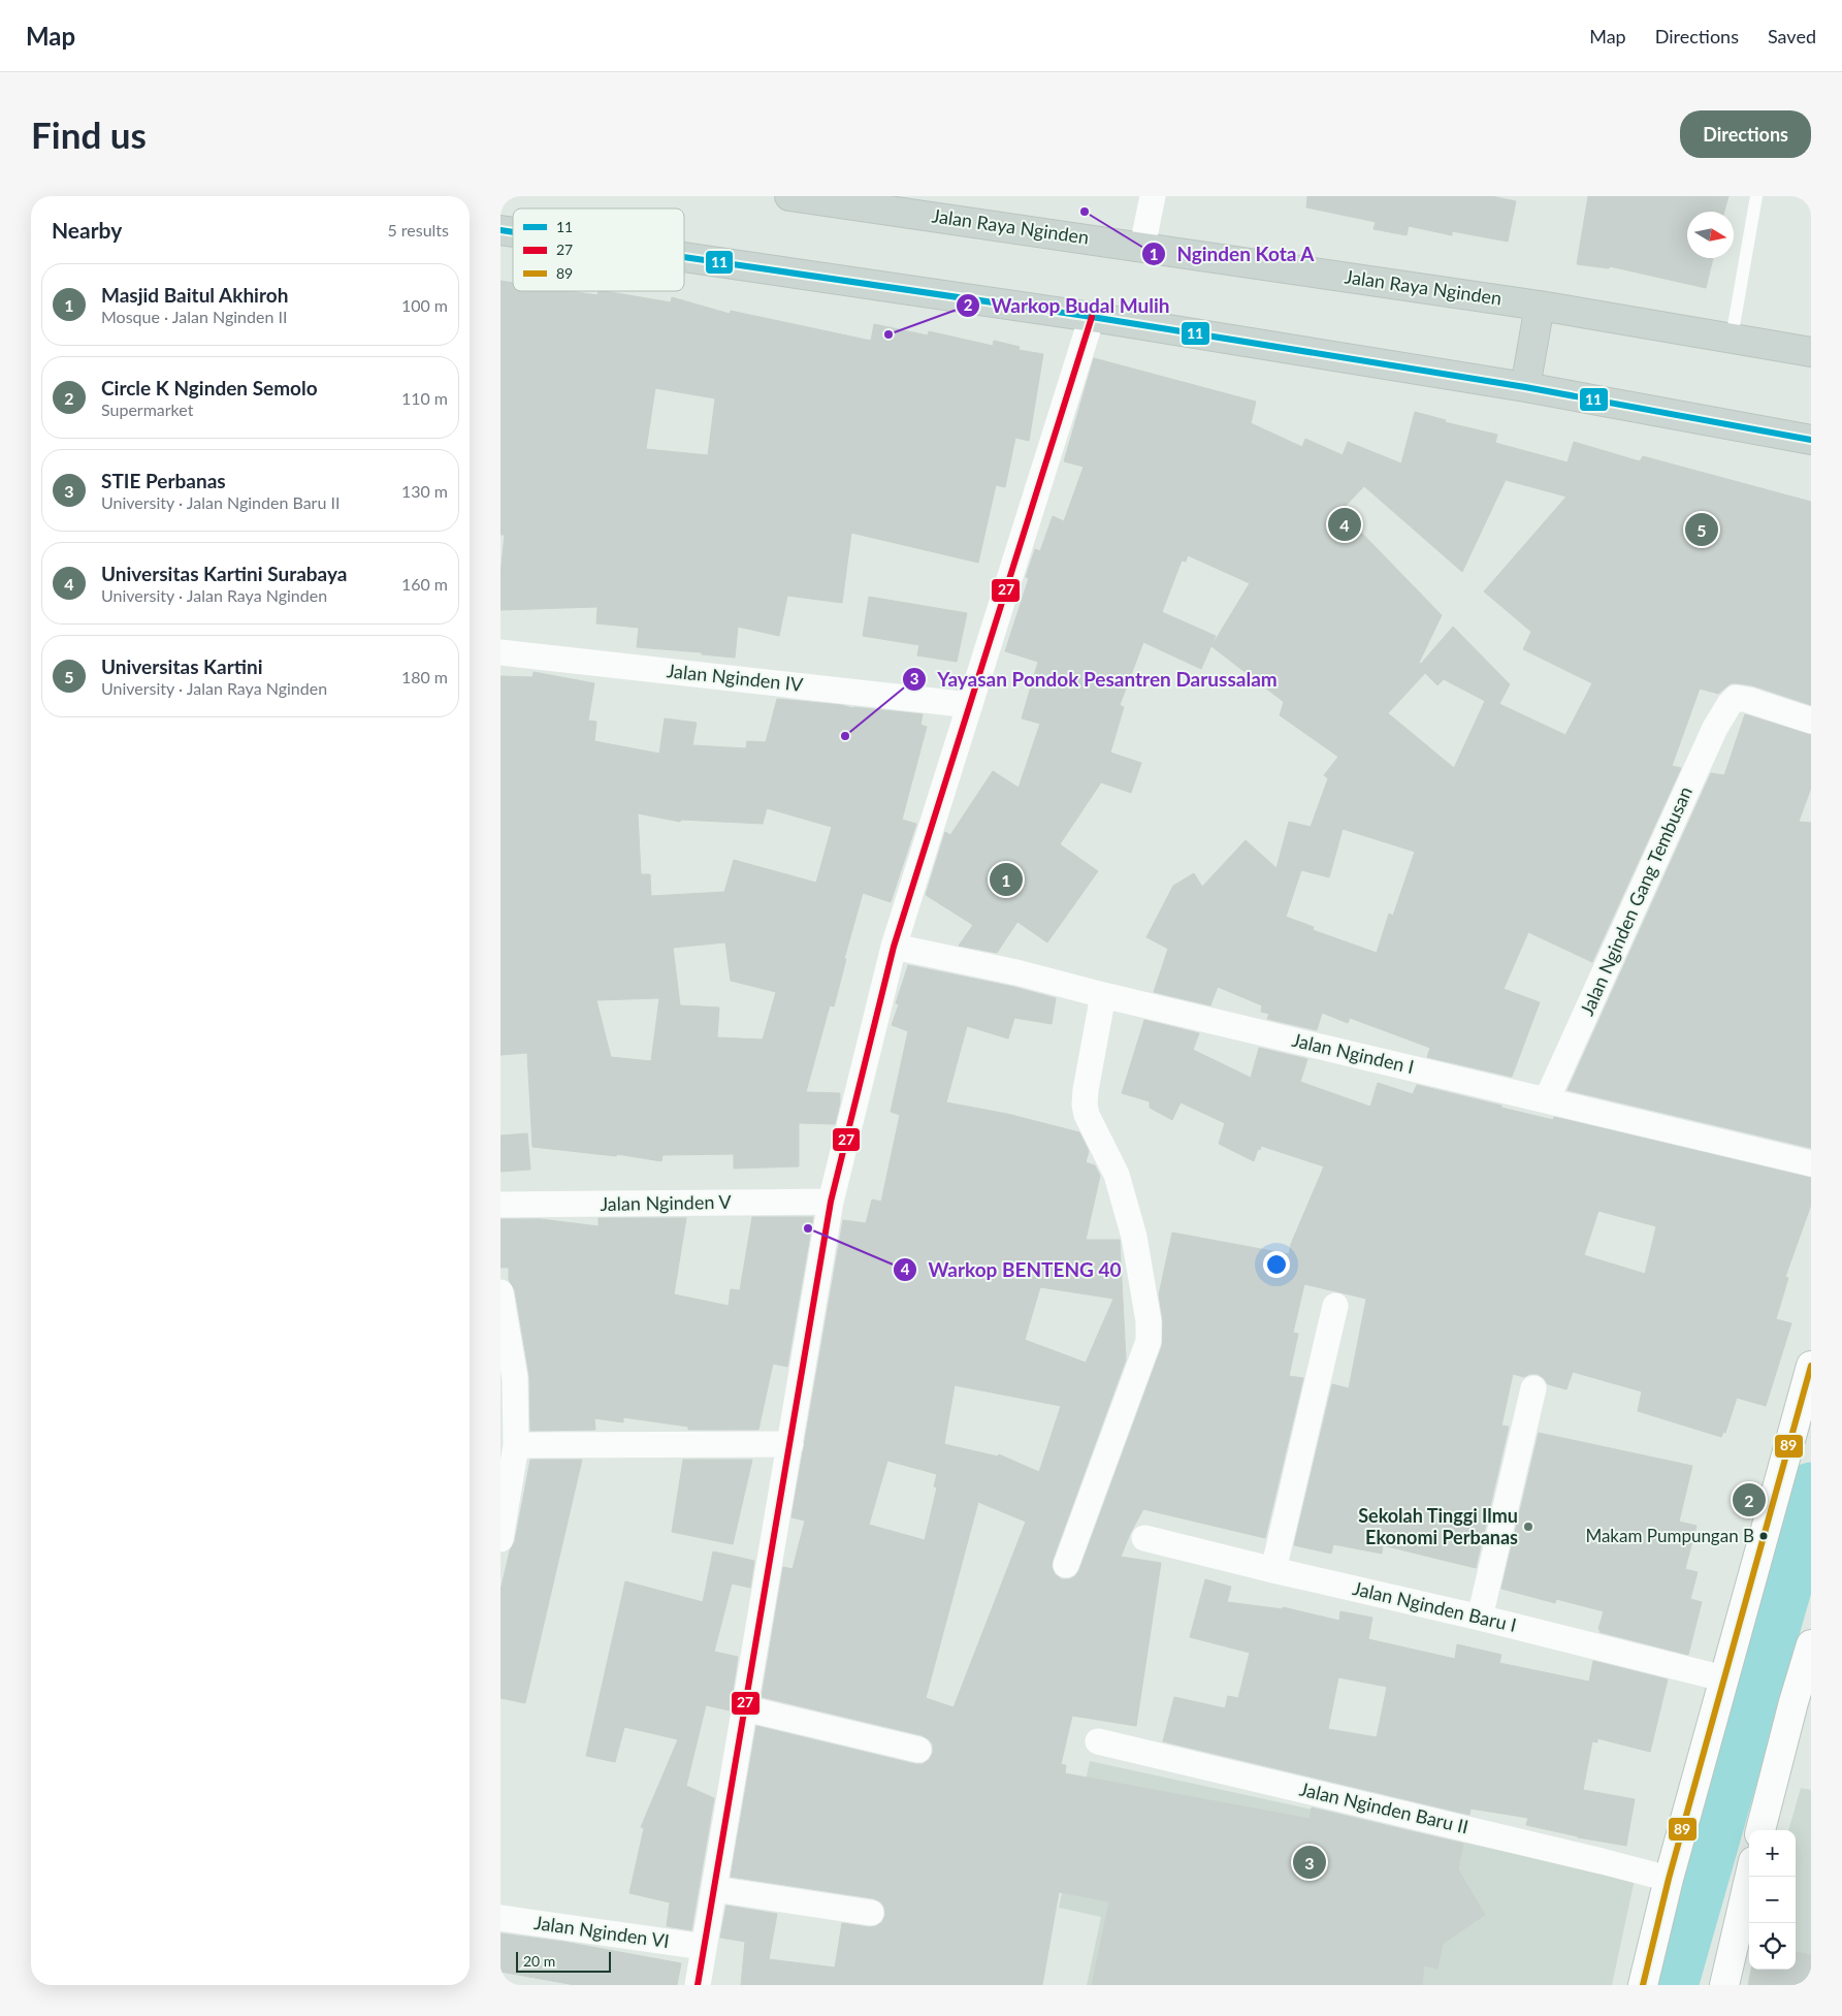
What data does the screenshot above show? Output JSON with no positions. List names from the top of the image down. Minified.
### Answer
{"streets":{"main road":["Jalan Raya Nginden"],"street":["Jalan Nginden IV","Jalan Nginden Gang Tembusan","Jalan Nginden I","Jalan Nginden V","Jalan Nginden Baru I","Jalan Nginden Baru II","Jalan Nginden VI"]},"crossings":[["Jalan Nginden Gang Tembusan","Jalan Nginden I"]],"places":["Nginden Kota A","Warkop Budal Mulih","Yayasan Pondok Pesantren Darussalam","Warkop BENTENG 40","Sekolah Tinggi Ilmu Ekonomi Perbanas","Makam Pumpungan B"],"lines":["transit line 11","transit line 27","transit line 89"],"legend":["11","27","89"],"scale_bar":"20 m","north":"right","page":{"header":"Map","nav":["Map","Directions","Saved"],"buttons":"Directions","title":"Find us","heading":["Nearby","5 results"],"list":[{"mark":"1","name":"Masjid Baitul Akhiroh","note":"Mosque · Jalan Nginden II","value":"100 m"},{"mark":"2","name":"Circle K Nginden Semolo","note":"Supermarket","value":"110 m"},{"mark":"3","name":"STIE Perbanas","note":"University · Jalan Nginden Baru II","value":"130 m"},{"mark":"4","name":"Universitas Kartini Surabaya","note":"University · Jalan Raya Nginden","value":"160 m"},{"mark":"5","name":"Universitas Kartini","note":"University · Jalan Raya Nginden","value":"180 m"}],"pins":["4","5","1","2","3"],"map_buttons":["+","−"],"scale":"20 m"}}
